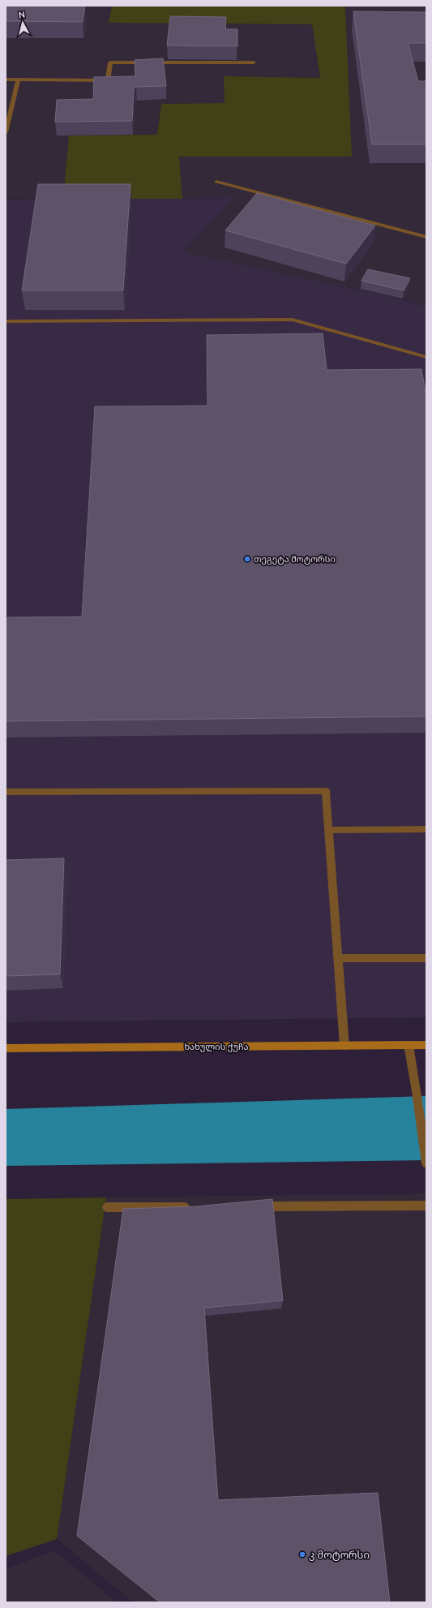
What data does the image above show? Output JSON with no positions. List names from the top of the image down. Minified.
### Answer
{"streets":{"street":["ხახულის ქუჩა"]},"places":["თეგეტა მოტორსი","კ მოტორსი"],"north":"top"}
